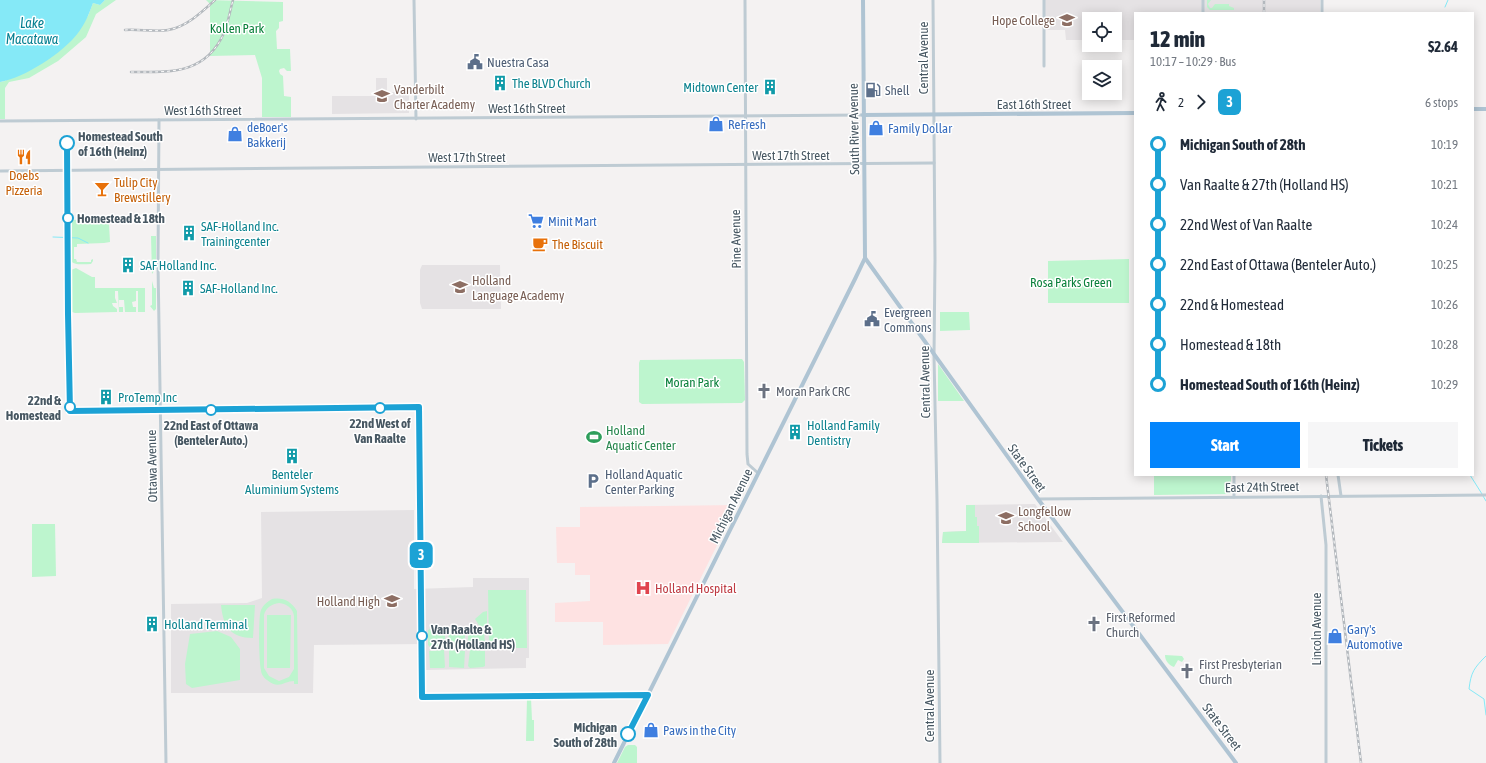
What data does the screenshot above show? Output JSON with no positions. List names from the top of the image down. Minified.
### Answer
{"streets":{"main road":["East 16th Street","West 16th Street","South River Avenue","State Street","Michigan Avenue"],"street":["Central Avenue","West 17th Street","Pine Avenue","Ottawa Avenue","East 24th Street","Lincoln Avenue"]},"crossings":[["Central Avenue","East 16th Street"],["Central Avenue","West 16th Street"],["Central Avenue","West 17th Street"],["Central Avenue","State Street"],["East 16th Street","West 16th Street"],["West 16th Street","South River Avenue"],["West 16th Street","Pine Avenue"],["West 16th Street","Ottawa Avenue"],["South River Avenue","West 17th Street"],["South River Avenue","State Street"],["South River Avenue","Michigan Avenue"],["West 17th Street","Pine Avenue"],["West 17th Street","Ottawa Avenue"],["Pine Avenue","Michigan Avenue"],["State Street","East 24th Street"],["State Street","Michigan Avenue"],["East 24th Street","Lincoln Avenue"]],"water":["Lake Macatawa"],"parks":["Kollen Park","Rosa Parks Green","Moran Park"],"places":{"school or university":["Hope College","Vanderbilt Charter Academy","Holland Language Academy","Longfellow School","Holland High"],"public building":["Nuestra Casa","Evergreen Commons"],"building":["The BLVD Church","Midtown Center","SAF-Holland Inc. Trainingcenter","SAF Holland Inc.","SAF-Holland Inc.","ProTemp Inc","Holland Family Dentistry","Benteler Aluminium Systems","Holland Terminal"],"fuel station":["Shell"],"shop":["ReFresh","Family Dollar","deBoer's Bakkerij","Gary's Automotive","Paws in the City"],"other":["Homestead South of 16th (Heinz)","Homestead & 18th","22nd & Homestead","22nd West of Van Raalte","22nd East of Ottawa (Benteler Auto.)","Van Raalte & 27th (Holland HS)","Michigan South of 28th"],"restaurant":["Doebs Pizzeria"],"bar":["Tulip City Brewstillery"],"supermarket":["Minit Mart"],"cafe":["The Biscuit"],"church":["Moran Park CRC","First Reformed Church","First Presbyterian Church"],"sports":["Holland Aquatic Center"],"parking":["Holland Aquatic Center Parking"],"hospital":["Holland Hospital"]},"lines":["bus line 3"],"page":{"on_map":"3","heading":["12 min","10:17 – 10:29 · Bus","$2.64"],"legs":["2","3","6 stops"],"list":[{"name":"Michigan South of 28th","value":"10:19"},{"name":"Van Raalte & 27th (Holland HS)","value":"10:21"},{"name":"22nd West of Van Raalte","value":"10:24"},{"name":"22nd East of Ottawa (Benteler Auto.)","value":"10:25"},{"name":"22nd & Homestead","value":"10:26"},{"name":"Homestead & 18th","value":"10:28"},{"name":"Homestead South of 16th (Heinz)","value":"10:29"}],"buttons":["Start","Tickets"]}}
